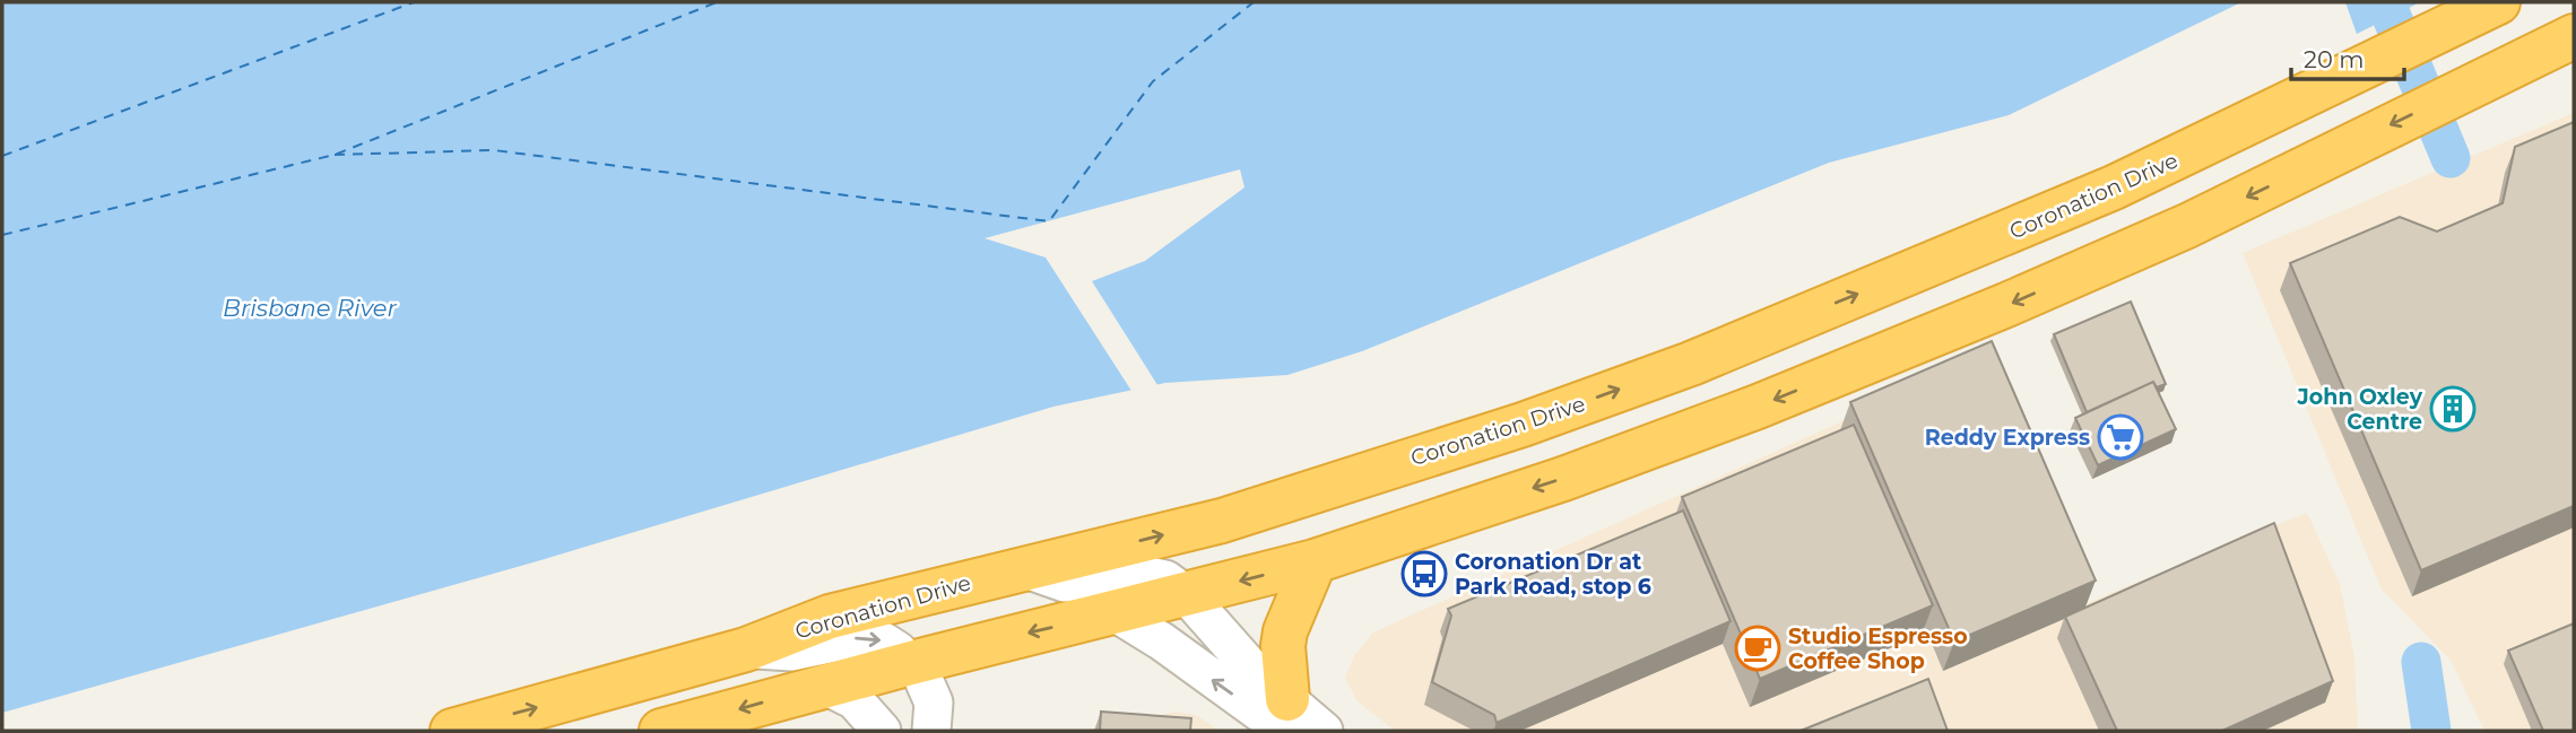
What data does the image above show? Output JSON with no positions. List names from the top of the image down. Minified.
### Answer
{"streets":{"highway":["Coronation Drive"]},"water":["Brisbane River"],"places":{"building":["John Oxley Centre"],"supermarket":["Reddy Express"],"bus stop":["Coronation Dr at Park Road, stop 6"],"cafe":["Studio Espresso Coffee Shop"]},"scale_bar":"20 m"}
